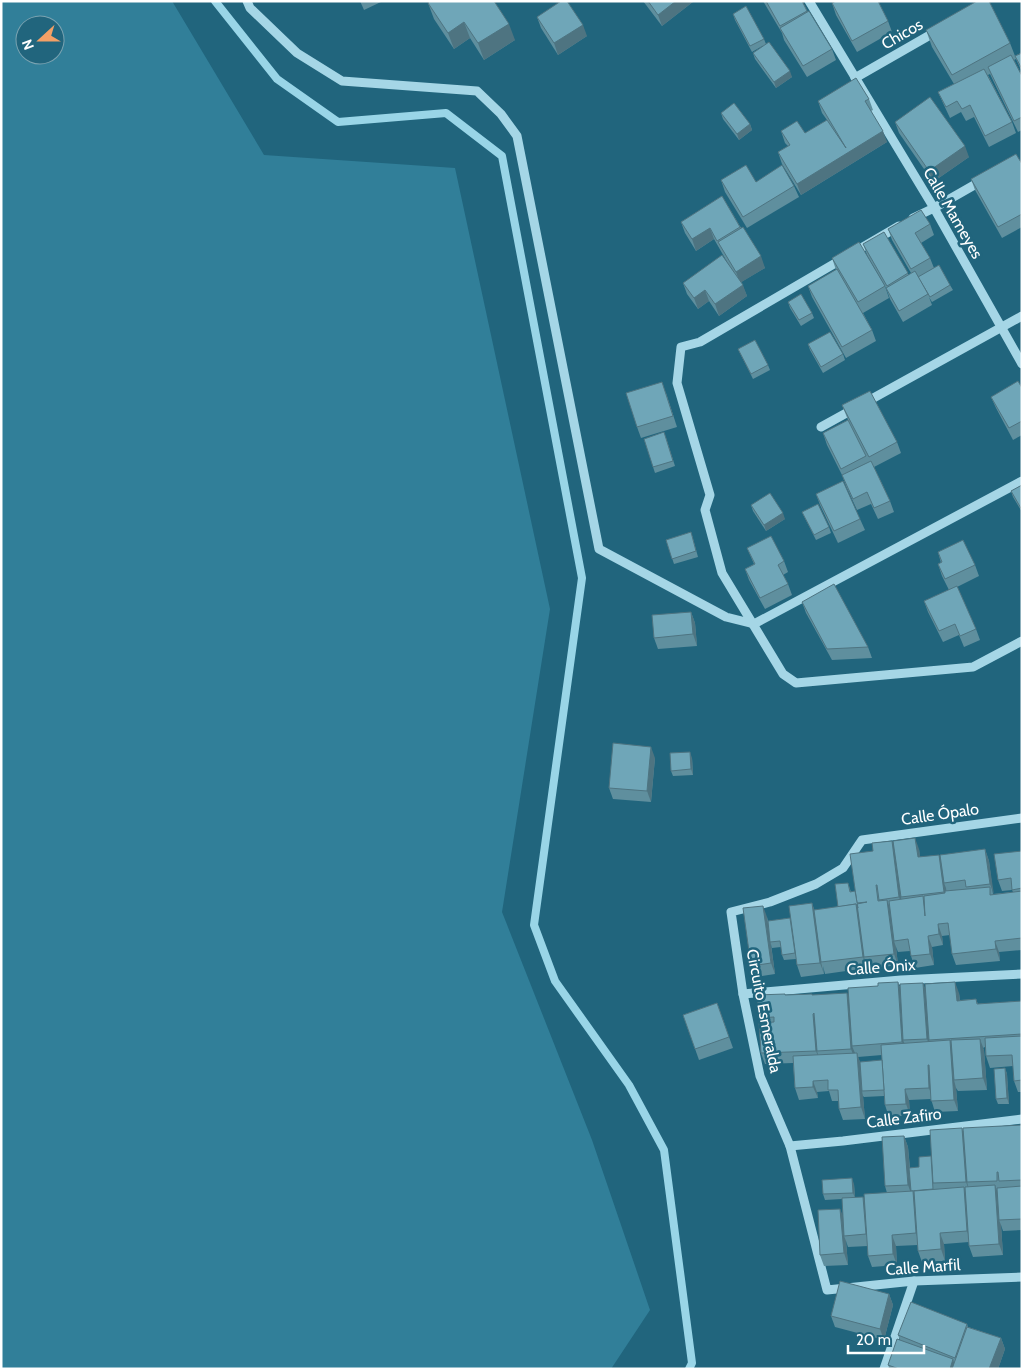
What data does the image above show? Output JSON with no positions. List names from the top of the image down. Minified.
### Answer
{"streets":{"street":["Chicos","Calle Mameyes","Calle Ópalo","Calle Ónix","Circuito Esmeralda","Calle Zafiro","Calle Marfil"]},"crossings":[["Chicos","Calle Mameyes"],["Calle Ópalo","Circuito Esmeralda"],["Calle Ónix","Circuito Esmeralda"],["Circuito Esmeralda","Calle Zafiro"],["Circuito Esmeralda","Calle Marfil"]],"scale_bar":"20 m","north":"left"}
